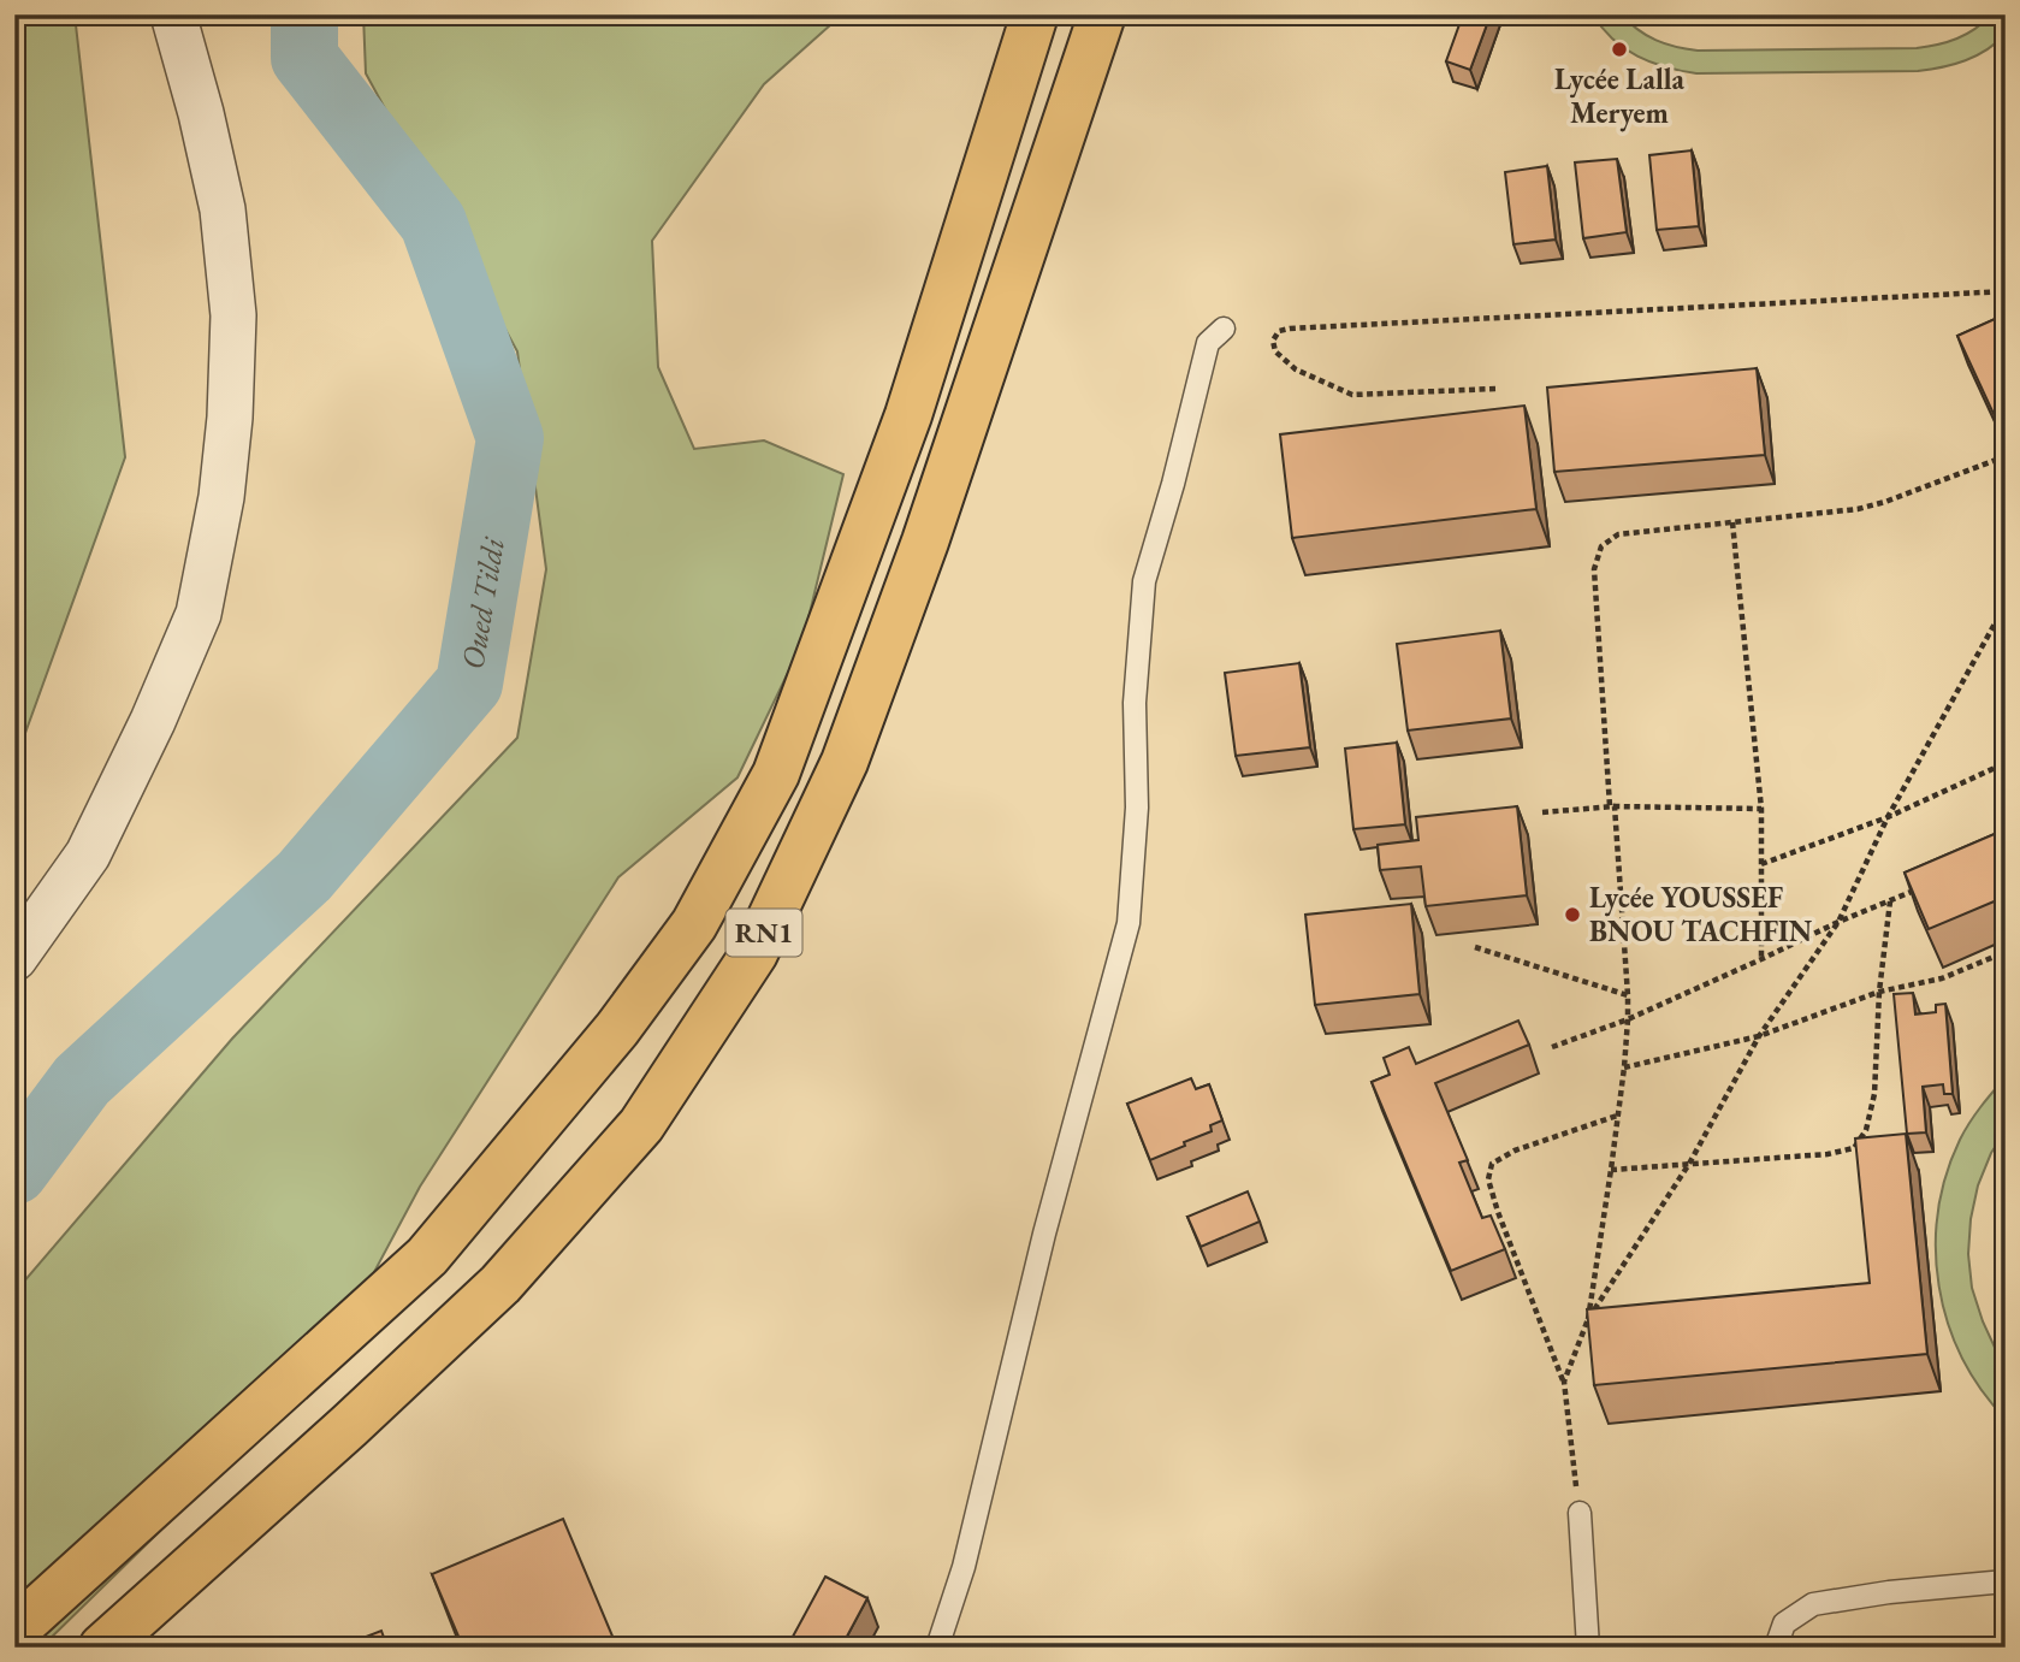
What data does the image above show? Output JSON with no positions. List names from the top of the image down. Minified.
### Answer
{"streets":{"highway":["RN1"]},"water":["Oued Tildi"],"places":["Lycée Lalla Meryem","Lycée YOUSSEF BNOU TACHFIN"]}
